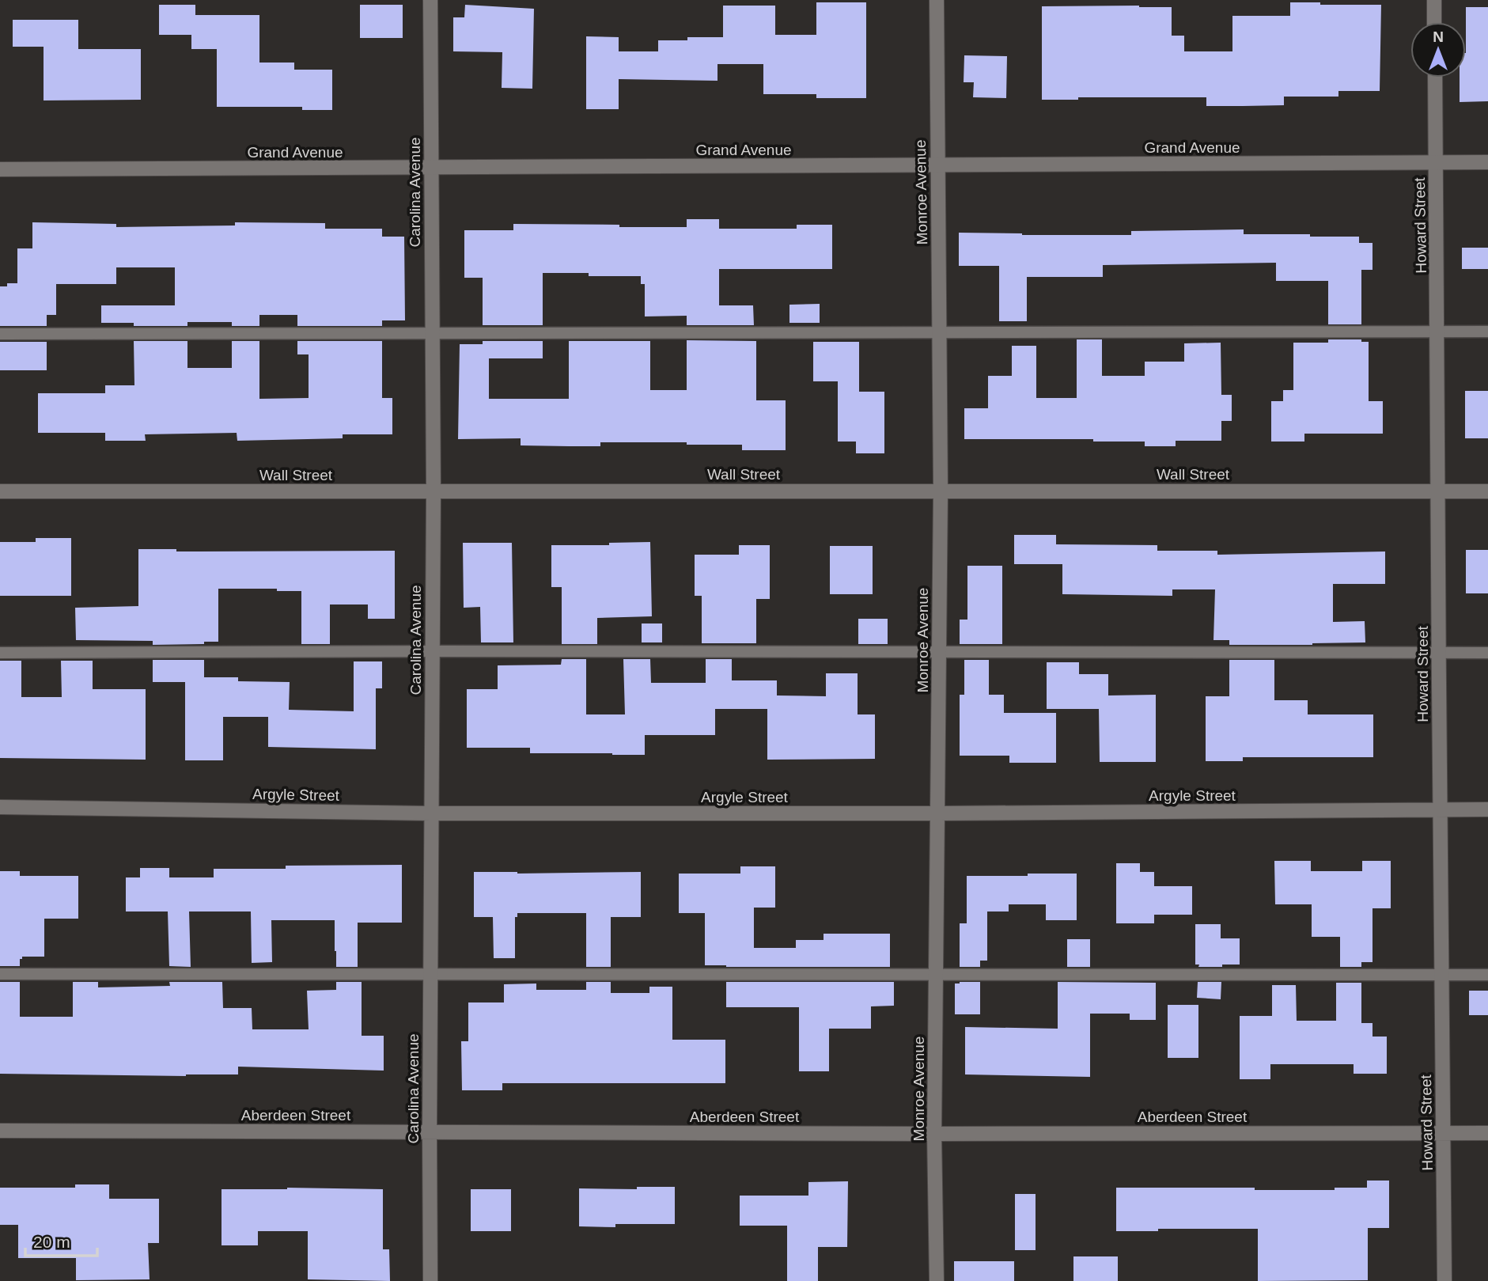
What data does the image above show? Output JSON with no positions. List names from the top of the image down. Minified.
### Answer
{"streets":{"street":["Grand Avenue","Carolina Avenue","Monroe Avenue","Howard Street","Wall Street","Argyle Street","Aberdeen Street"]},"crossings":[["Grand Avenue","Carolina Avenue"],["Grand Avenue","Monroe Avenue"],["Grand Avenue","Howard Street"],["Carolina Avenue","Wall Street"],["Carolina Avenue","Argyle Street"],["Carolina Avenue","Aberdeen Street"],["Monroe Avenue","Wall Street"],["Monroe Avenue","Argyle Street"],["Monroe Avenue","Aberdeen Street"],["Howard Street","Wall Street"],["Howard Street","Argyle Street"],["Howard Street","Aberdeen Street"]],"scale_bar":"20 m","north":"top"}
